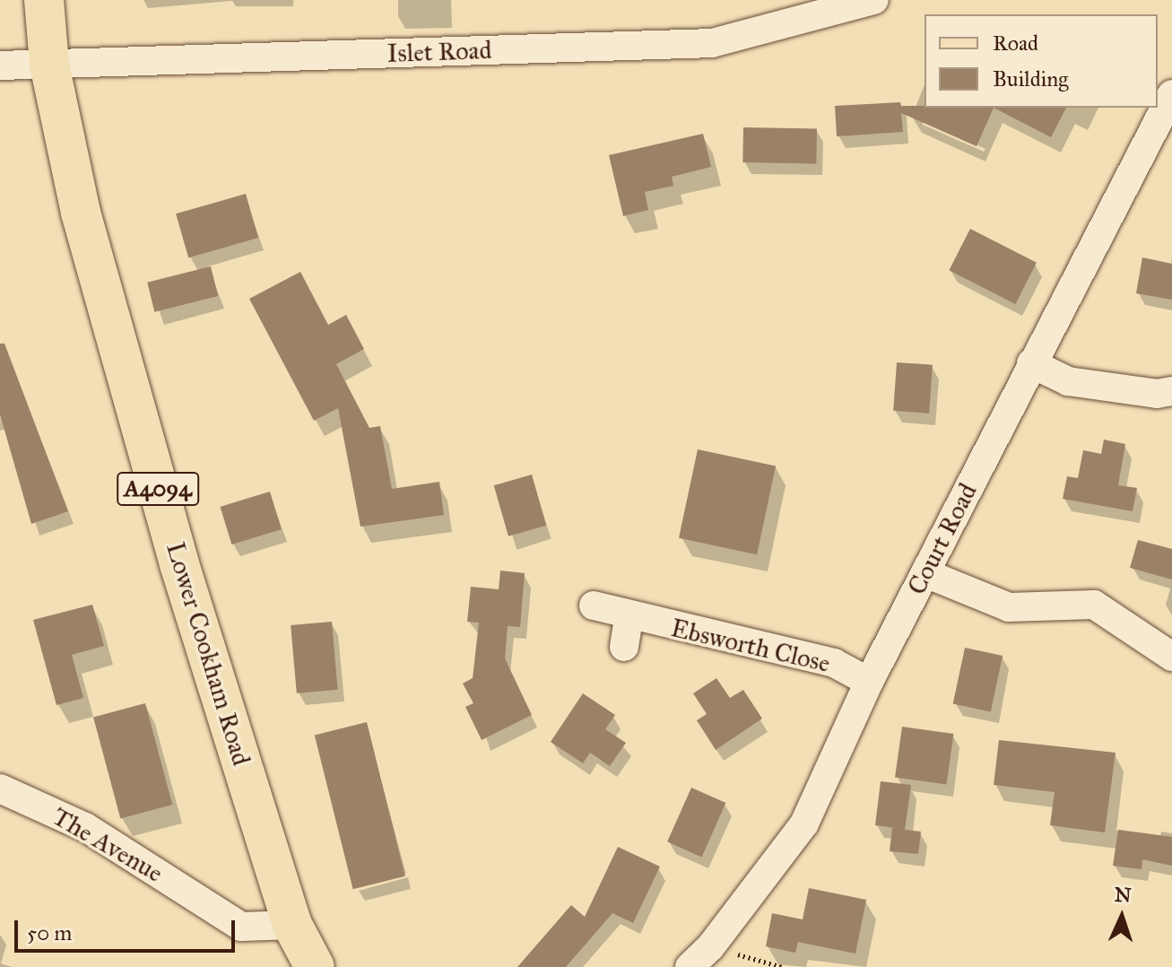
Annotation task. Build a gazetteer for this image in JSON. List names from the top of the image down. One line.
{"streets":{"main road":["A4094","Lower Cookham Road"],"street":["Islet Road","Court Road","Ebsworth Close","The Avenue"]},"crossings":[["Islet Road","Lower Cookham Road"],["Court Road","Ebsworth Close"],["Lower Cookham Road","The Avenue"]],"legend":["Road","Building"],"scale_bar":"50 m","north":"top"}
